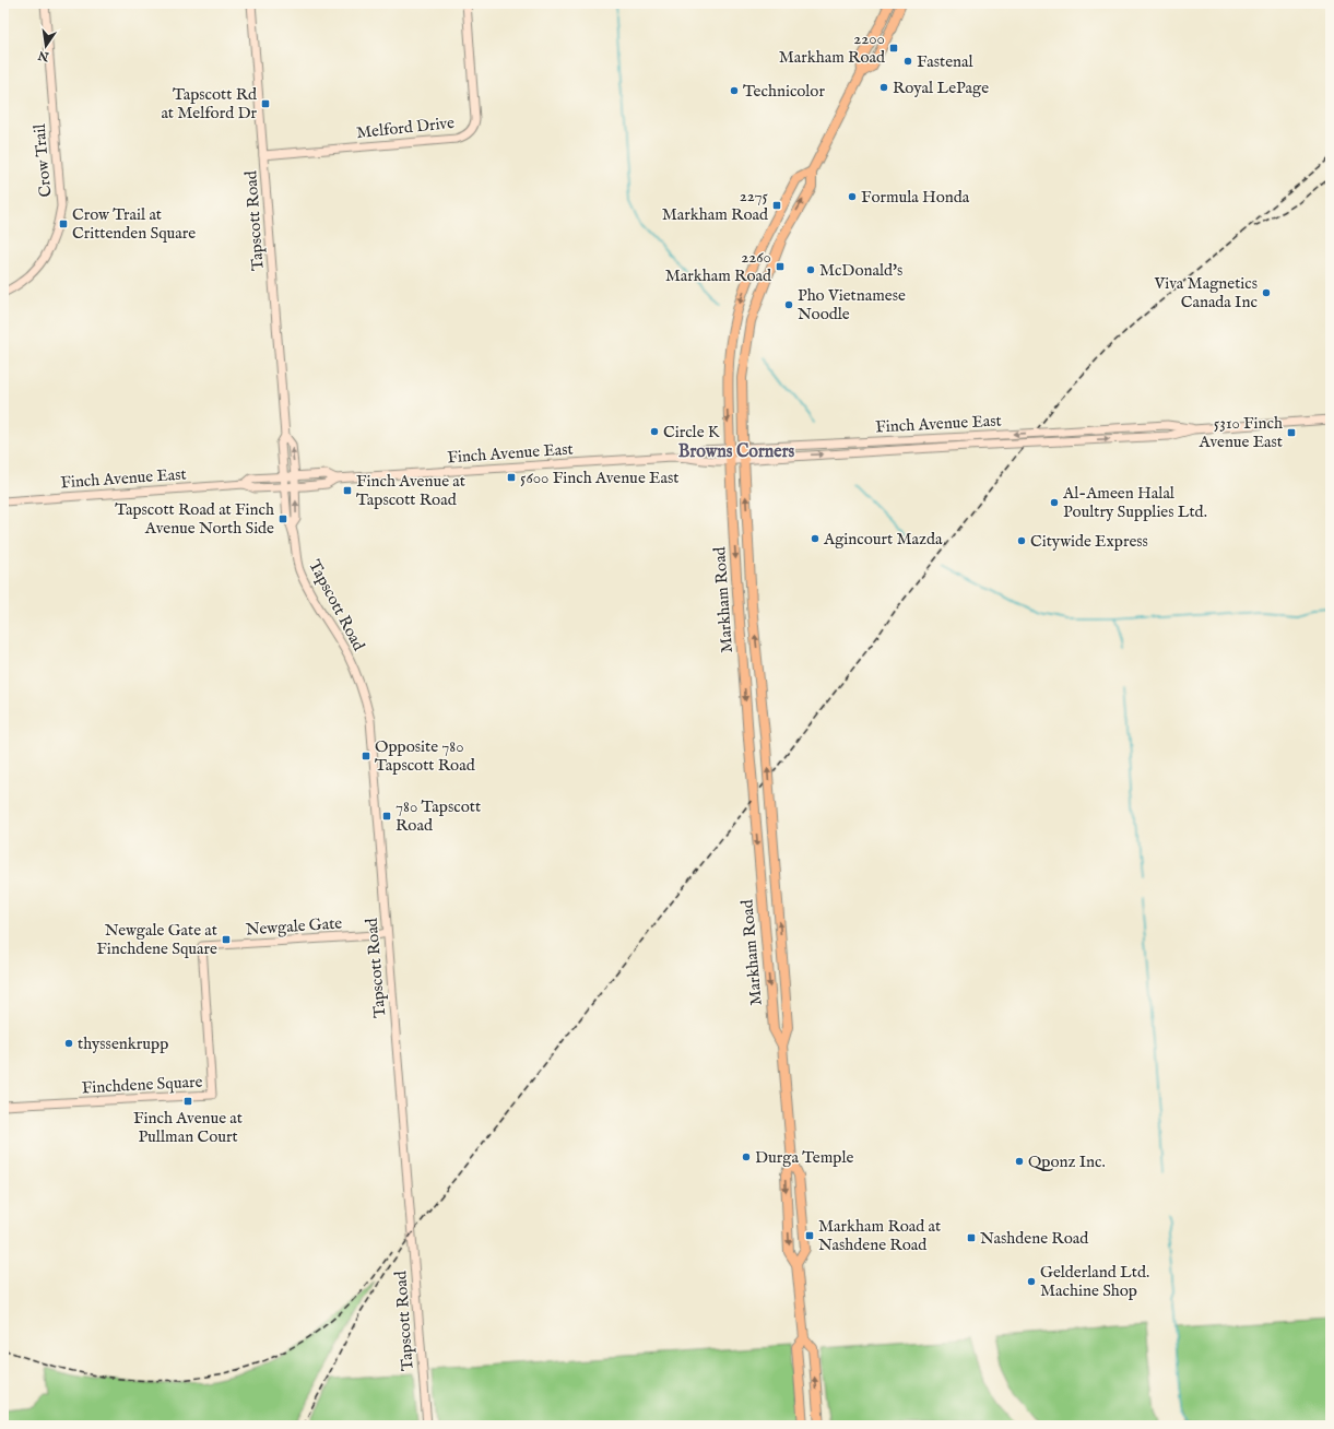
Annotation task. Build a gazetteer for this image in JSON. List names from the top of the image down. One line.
{"streets":{"main road":["Markham Road"],"street":["Melford Drive","Crow Trail","Tapscott Road","Finch Avenue East","Newgale Gate","Finchdene Square"]},"crossings":[["Melford Drive","Tapscott Road"],["Tapscott Road","Finch Avenue East"],["Tapscott Road","Newgale Gate"],["Finch Avenue East","Markham Road"],["Newgale Gate","Finchdene Square"]],"districts":["Browns Corners"],"places":{"transit":["2200 Markham Road","Tapscott Rd at Melford Dr","2275 Markham Road","Crow Trail at Crittenden Square","2260 Markham Road","5310 Finch Avenue East","5600 Finch Avenue East","Finch Avenue at Tapscott Road","Tapscott Road at Finch Avenue North Side","Opposite 780 Tapscott Road","780 Tapscott Road","Newgale Gate at Finchdene Square","Finch Avenue at Pullman Court","Markham Road at Nashdene Road","Nashdene Road"],"other":["Fastenal","Royal LePage","Technicolor","Formula Honda","McDonald's","Viva Magnetics Canada Inc","Pho Vietnamese Noodle","Circle K","Al-Ameen Halal Poultry Supplies Ltd.","Agincourt Mazda","Citywide Express","thyssenkrupp","Durga Temple","Qponz Inc.","Gelderland Ltd. Machine Shop"]},"north":"bottom"}
